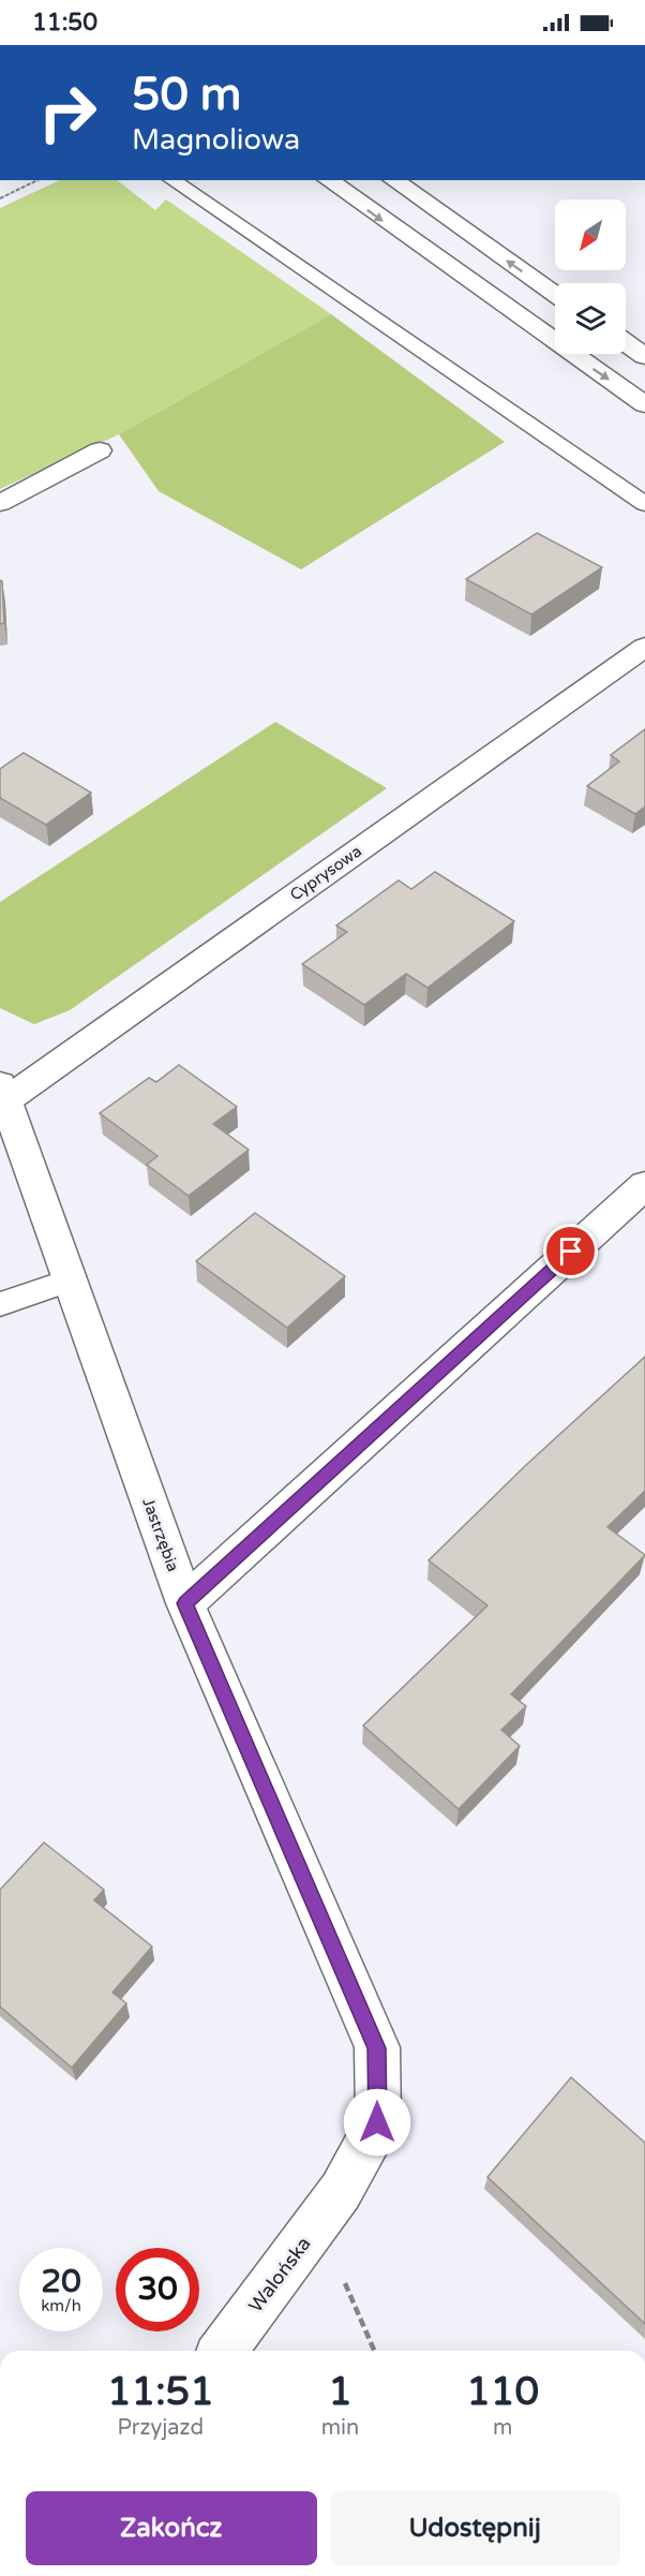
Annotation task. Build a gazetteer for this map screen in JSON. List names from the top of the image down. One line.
{"streets":{"street":["Cyprysowa","Jastrzębia","Walońska"]},"crossings":[["Cyprysowa","Jastrzębia"],["Jastrzębia","Walońska"]],"north":"bottom left","page":{"status":"11:50","turn":["50 m","Magnoliowa"],"speed":"20 km/h","limit":"30","eta":["11:51","Przyjazd","1","min","110","m"],"buttons":["Zakończ","Udostępnij"]}}
